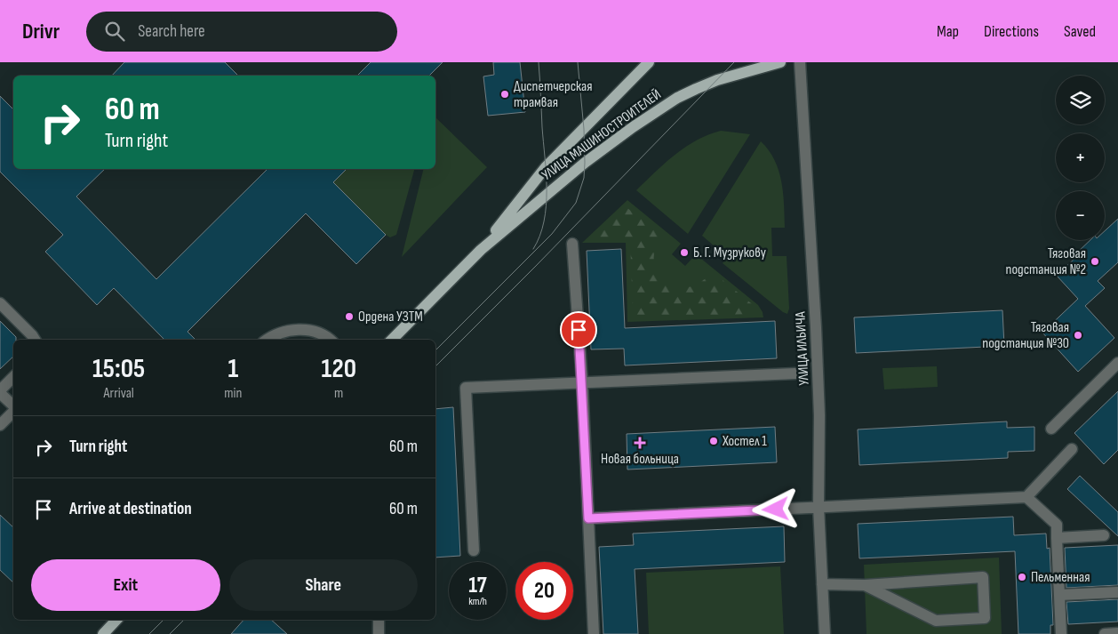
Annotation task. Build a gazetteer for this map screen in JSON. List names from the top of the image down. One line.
{"streets":{"main road":["УЛИЦА МАШИНОСТРОИТЕЛЕЙ"],"street":["УЛИЦА ИЛЬИЧА"]},"places":{"other":["Диспетчерская трамвая","Б. Г. Музрукову","Тяговая подстанция №2","Ордена УЗТМ","Тяговая подстанция №30","Хостел 1","Пельменная"],"health":["Новая больница"]},"page":{"header":"Drivr","search":"Search here","nav":["Map","Directions","Saved"],"map_buttons":["+","−"],"turn":["60 m","Turn right"],"eta":["15:05","Arrival","1","min","120","m"],"list":[{"name":"Turn right","value":"60 m"},{"name":"Arrive at destination","value":"60 m"}],"buttons":["Exit","Share"],"speed":"17 km/h","limit":"20"}}
